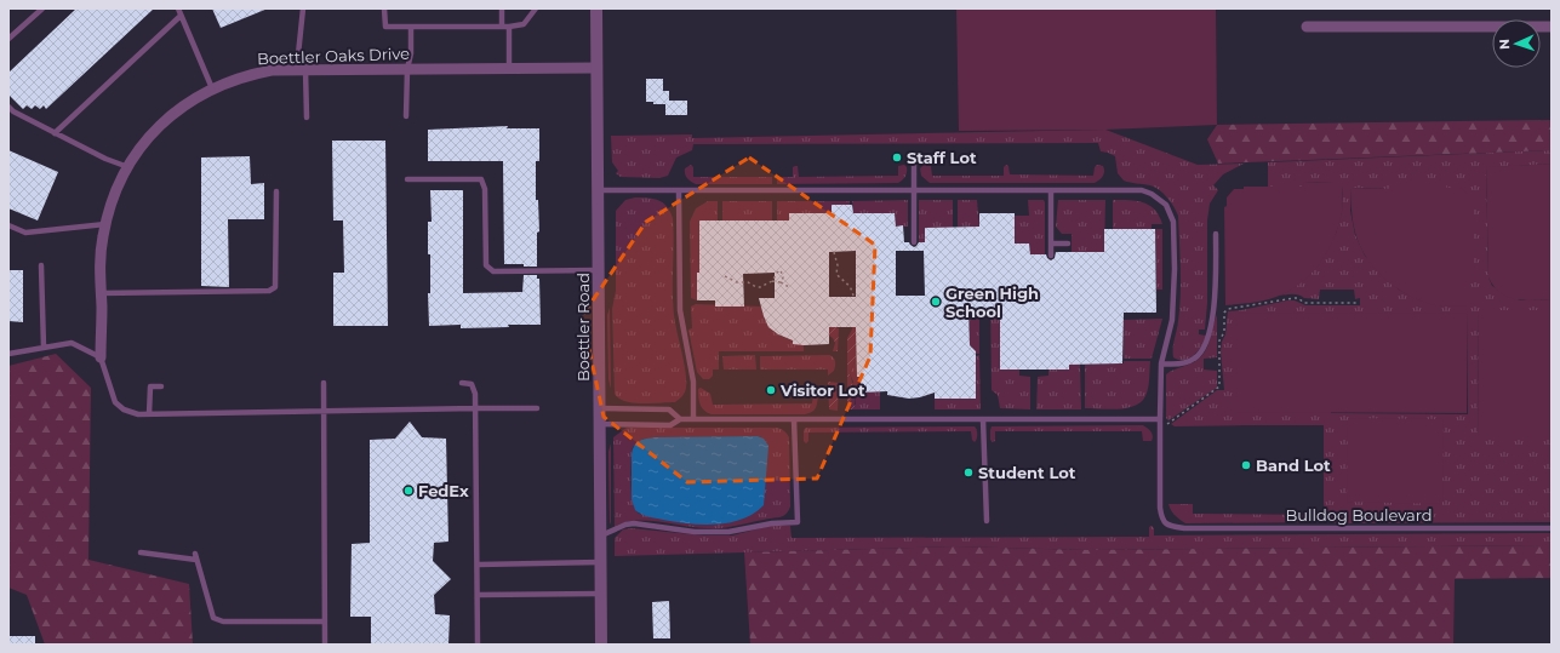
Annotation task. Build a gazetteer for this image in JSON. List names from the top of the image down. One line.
{"streets":{"street":["Boettler Oaks Drive","Boettler Road"],"lane":["Bulldog Boulevard"]},"crossings":[["Boettler Oaks Drive","Boettler Road"]],"places":["Staff Lot","Green High School","Visitor Lot","Band Lot","Student Lot","FedEx"],"north":"left"}
